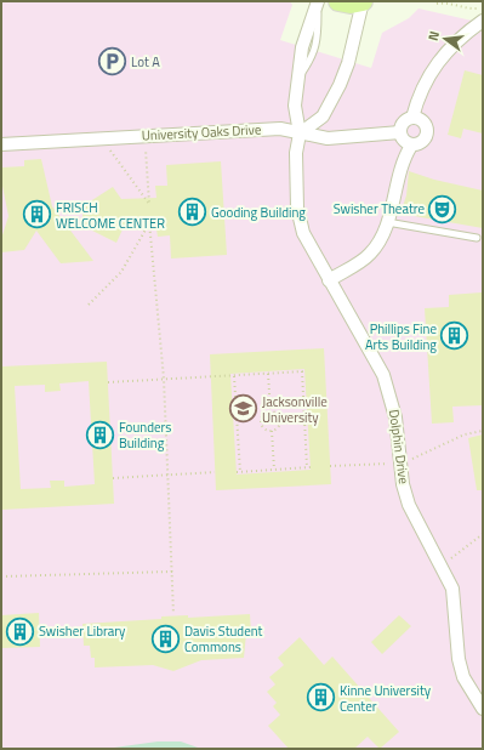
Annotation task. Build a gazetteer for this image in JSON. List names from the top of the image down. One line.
{"streets":{"street":["University Oaks Drive","Dolphin Drive"]},"crossings":[["University Oaks Drive","Dolphin Drive"]],"places":{"parking":["Lot A"],"theatre":["Swisher Theatre"],"building":["Gooding Building","FRISCH WELCOME CENTER","Phillips Fine Arts Building","Founders Building","Swisher Library","Davis Student Commons","Kinne University Center"],"school or university":["Jacksonville University"]},"north":"left"}
